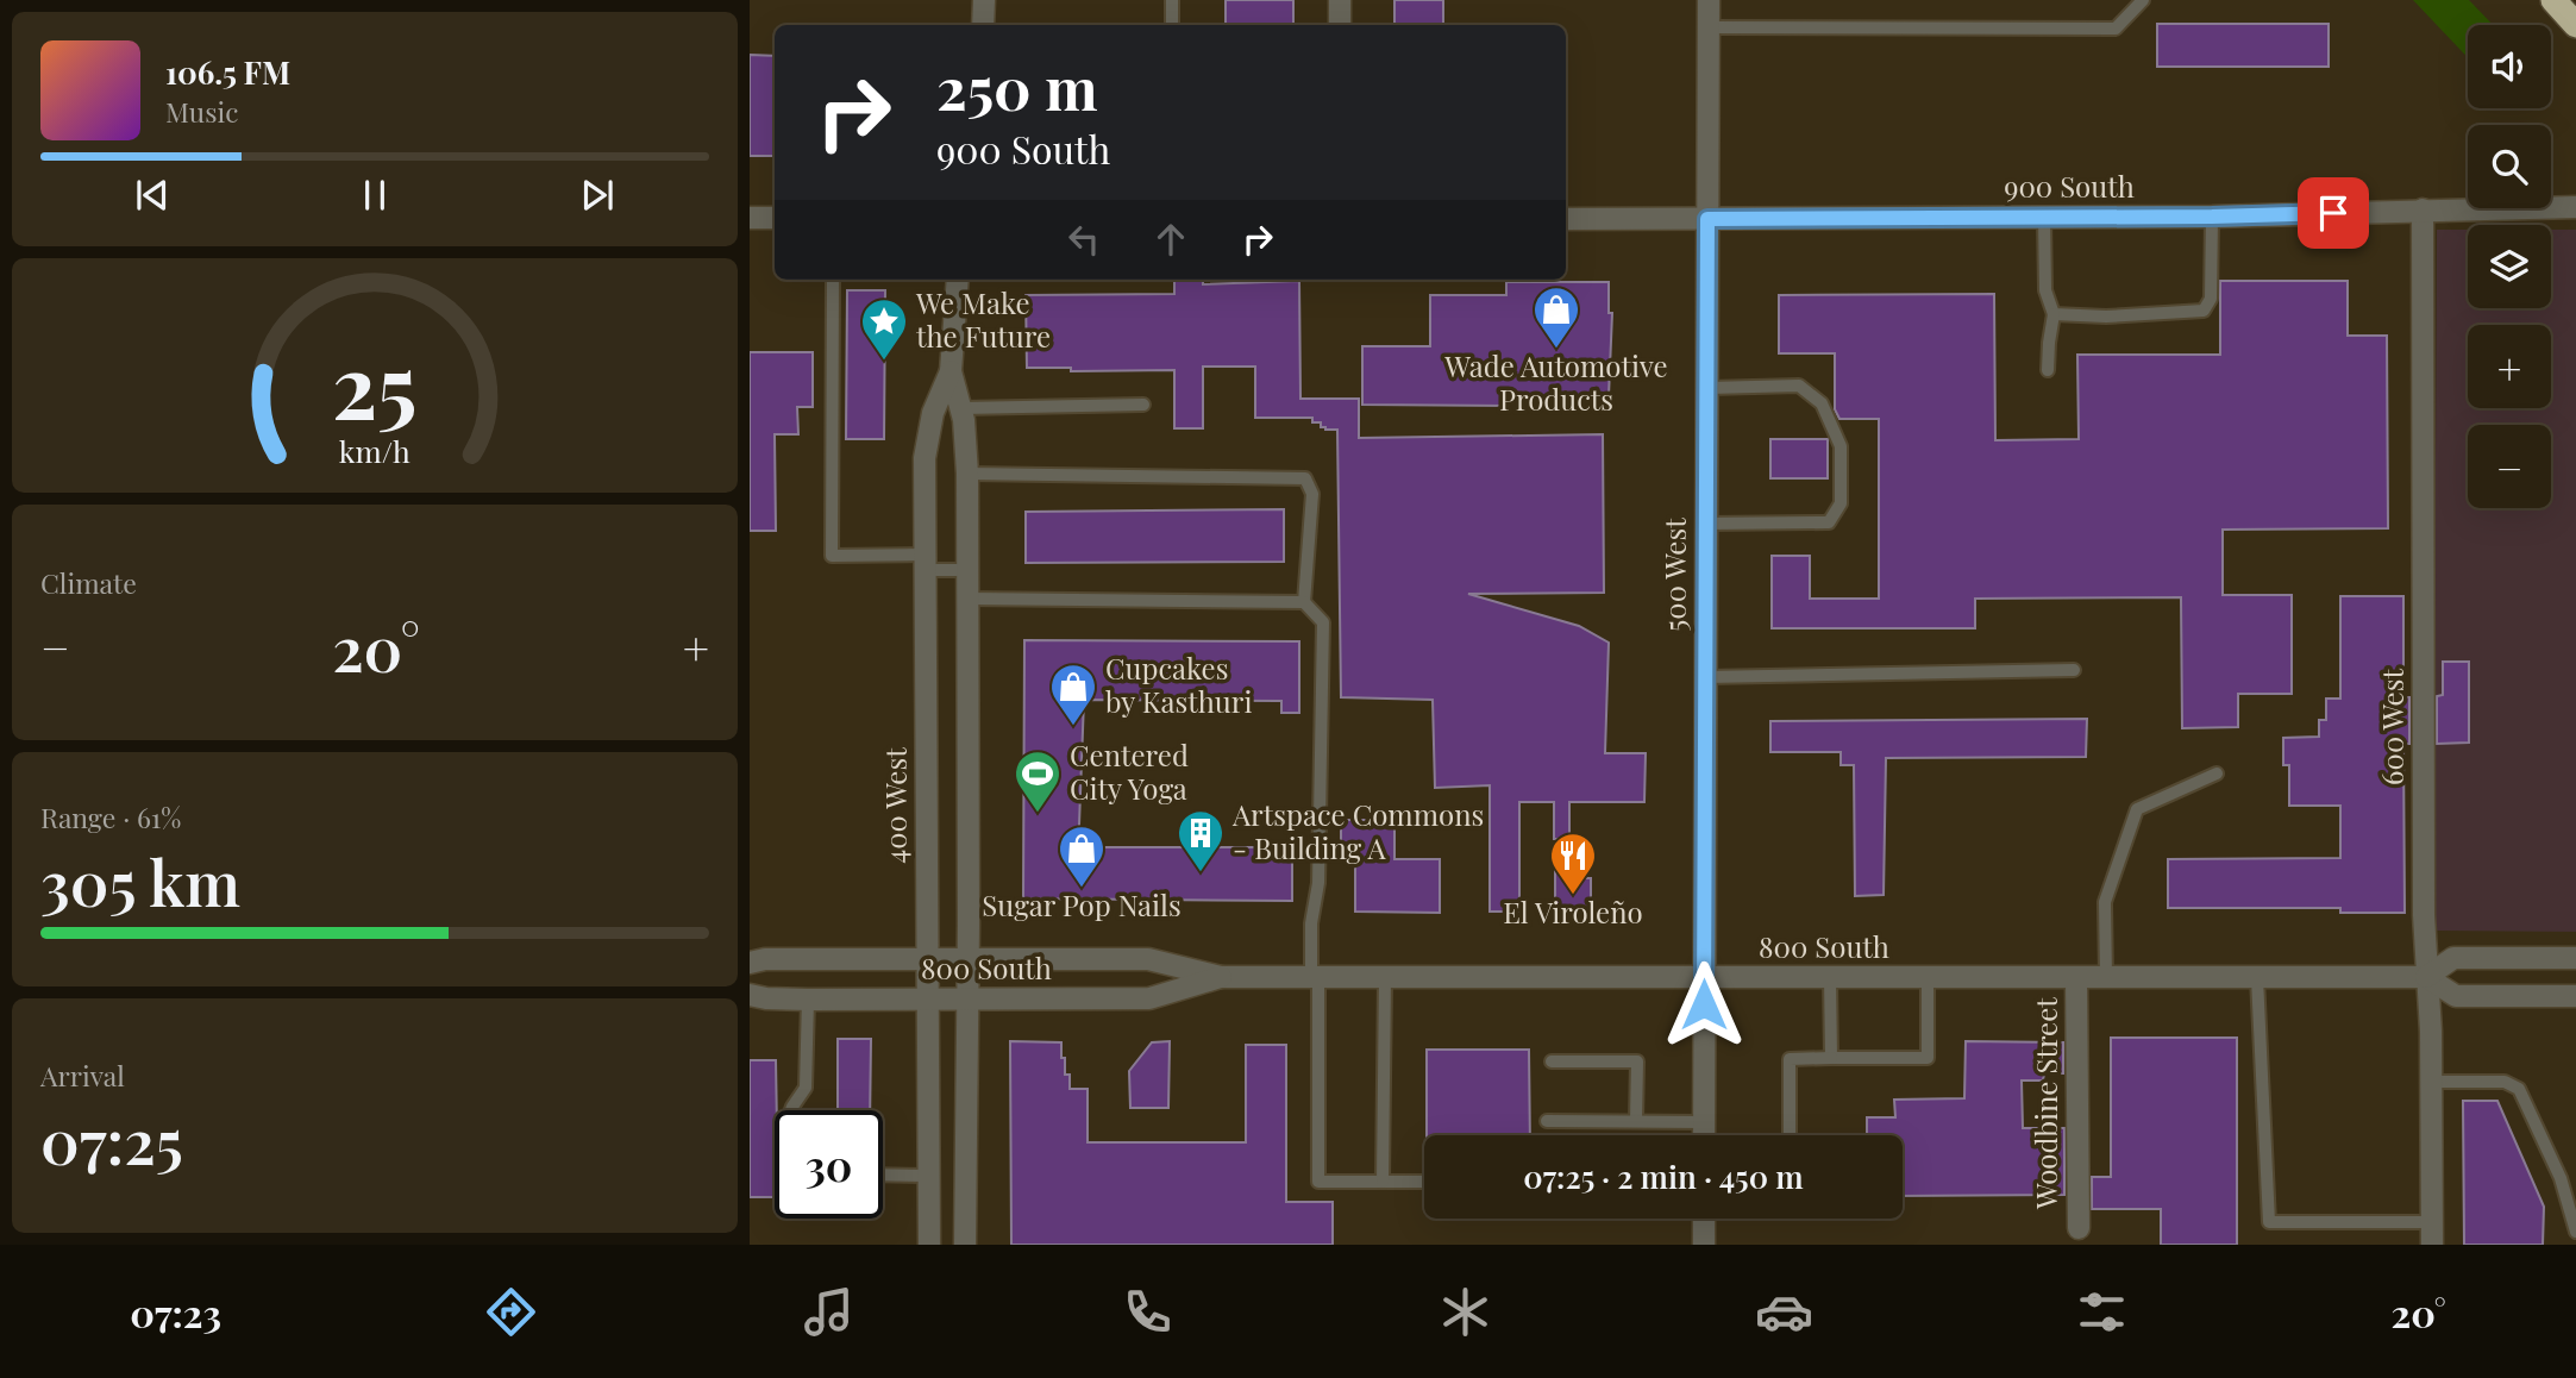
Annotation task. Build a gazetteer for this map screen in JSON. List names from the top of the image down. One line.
{"streets":{"street":["900 South","500 West","600 West","400 West","800 South","Woodbine Street"]},"crossings":[["900 South","500 West"],["900 South","600 West"],["500 West","800 South"],["600 West","800 South"],["400 West","800 South"],["800 South","Woodbine Street"]],"places":{"shop":["Wade Automotive Products","Cupcakes by Kasthuri","Sugar Pop Nails"],"place":["We Make the Future"],"sports":["Centered City Yoga"],"building":["Artspace Commons - Building A"],"restaurant":["El Viroleño"]},"page":{"map_buttons":["+","−"],"turn":["250 m","900 South"],"song":["106.5 FM","Music"],"tile":["Climate",["Range · 61%","305 km"],["Arrival","07:25"]],"heat":["−","20°","+"],"limit":"30","trip":"07:25 · 2 min · 450 m","tabs":["07:23","20°"],"gauge":["25","km/h"]}}
